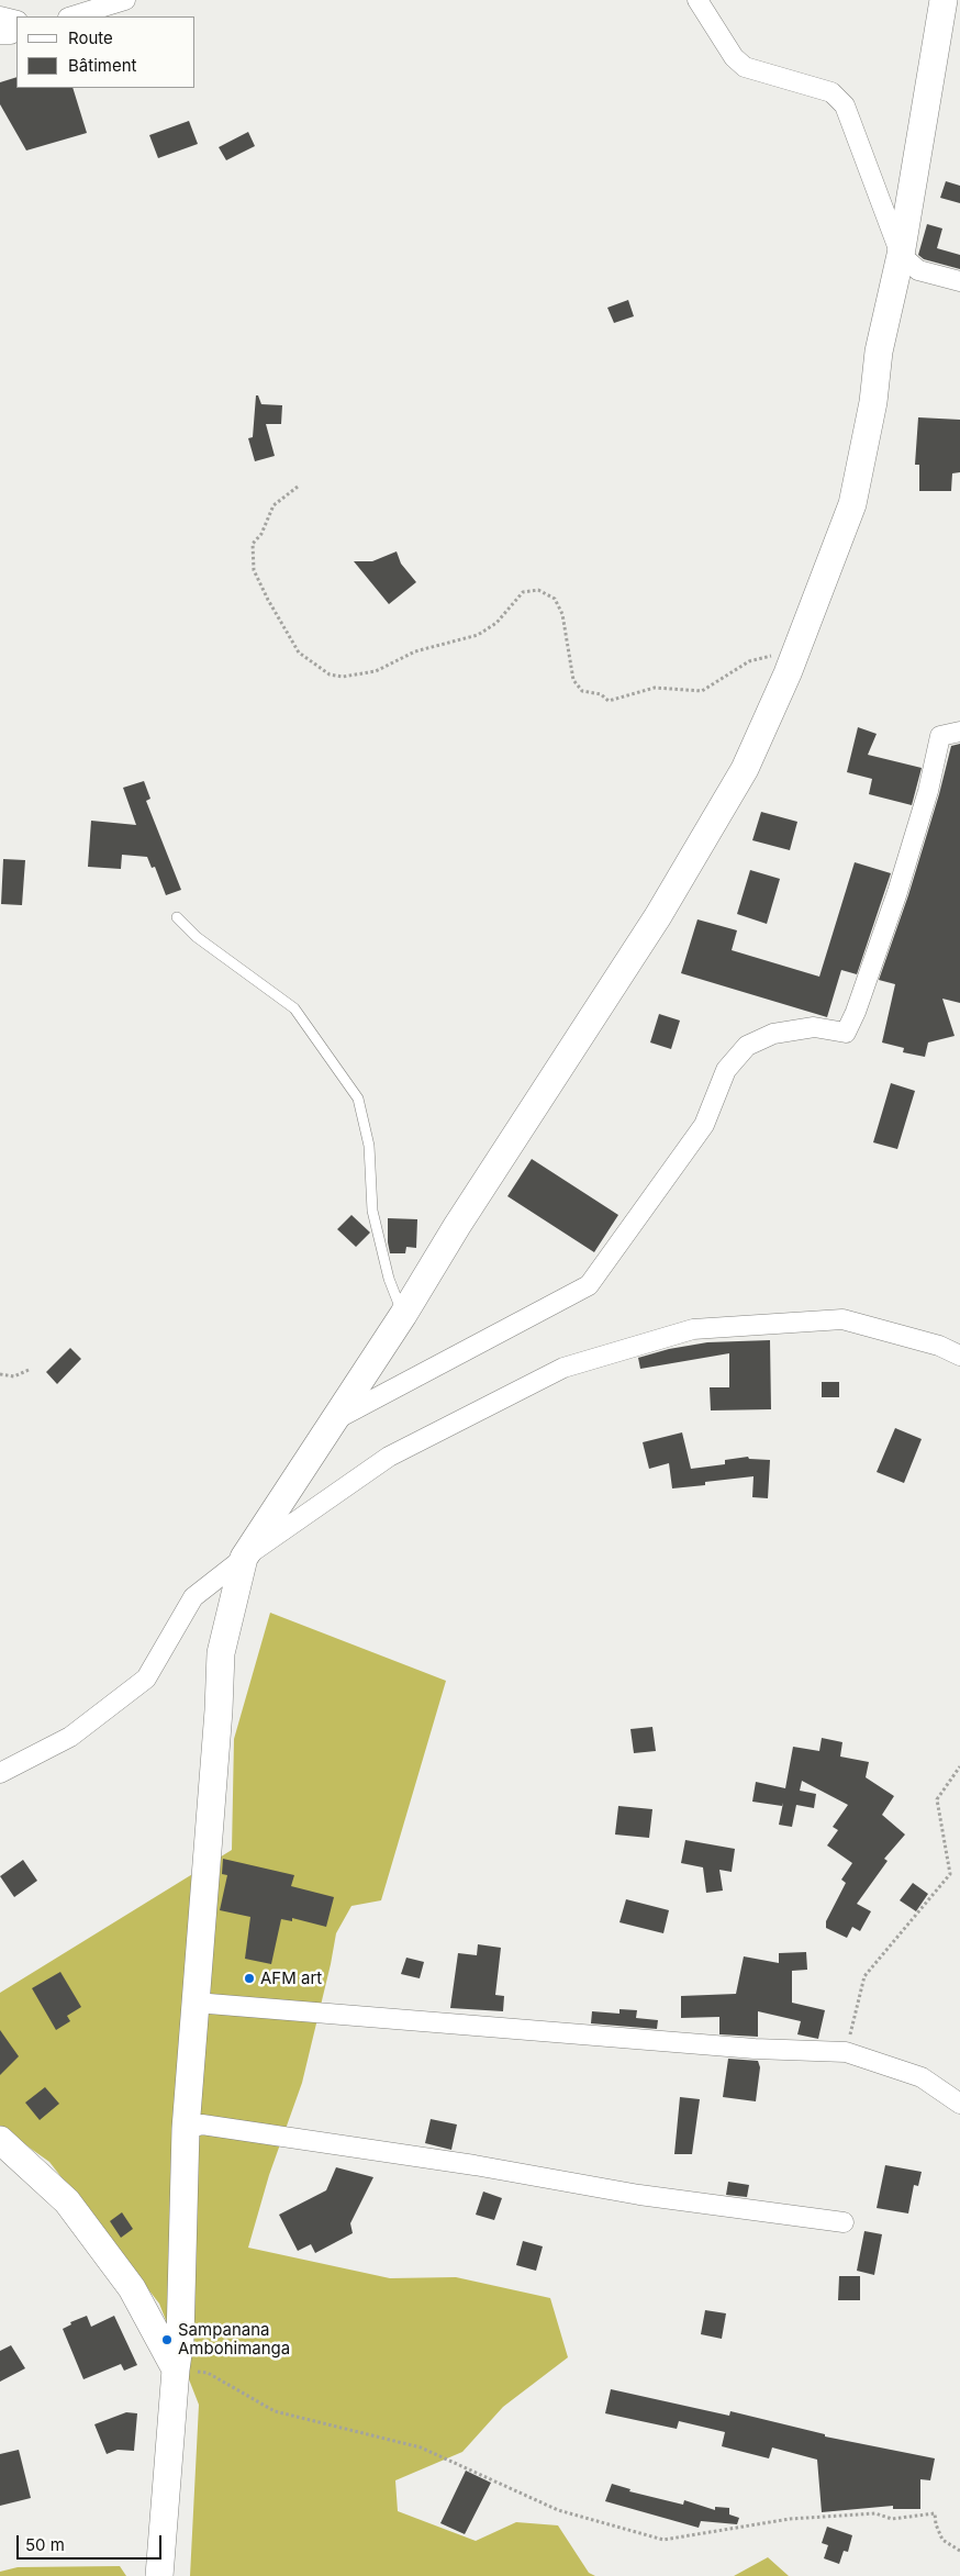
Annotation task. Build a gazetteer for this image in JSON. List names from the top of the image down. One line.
{"places":["AFM art","Sampanana Ambohimanga"],"legend":["Route","Bâtiment"],"scale_bar":"50 m"}
